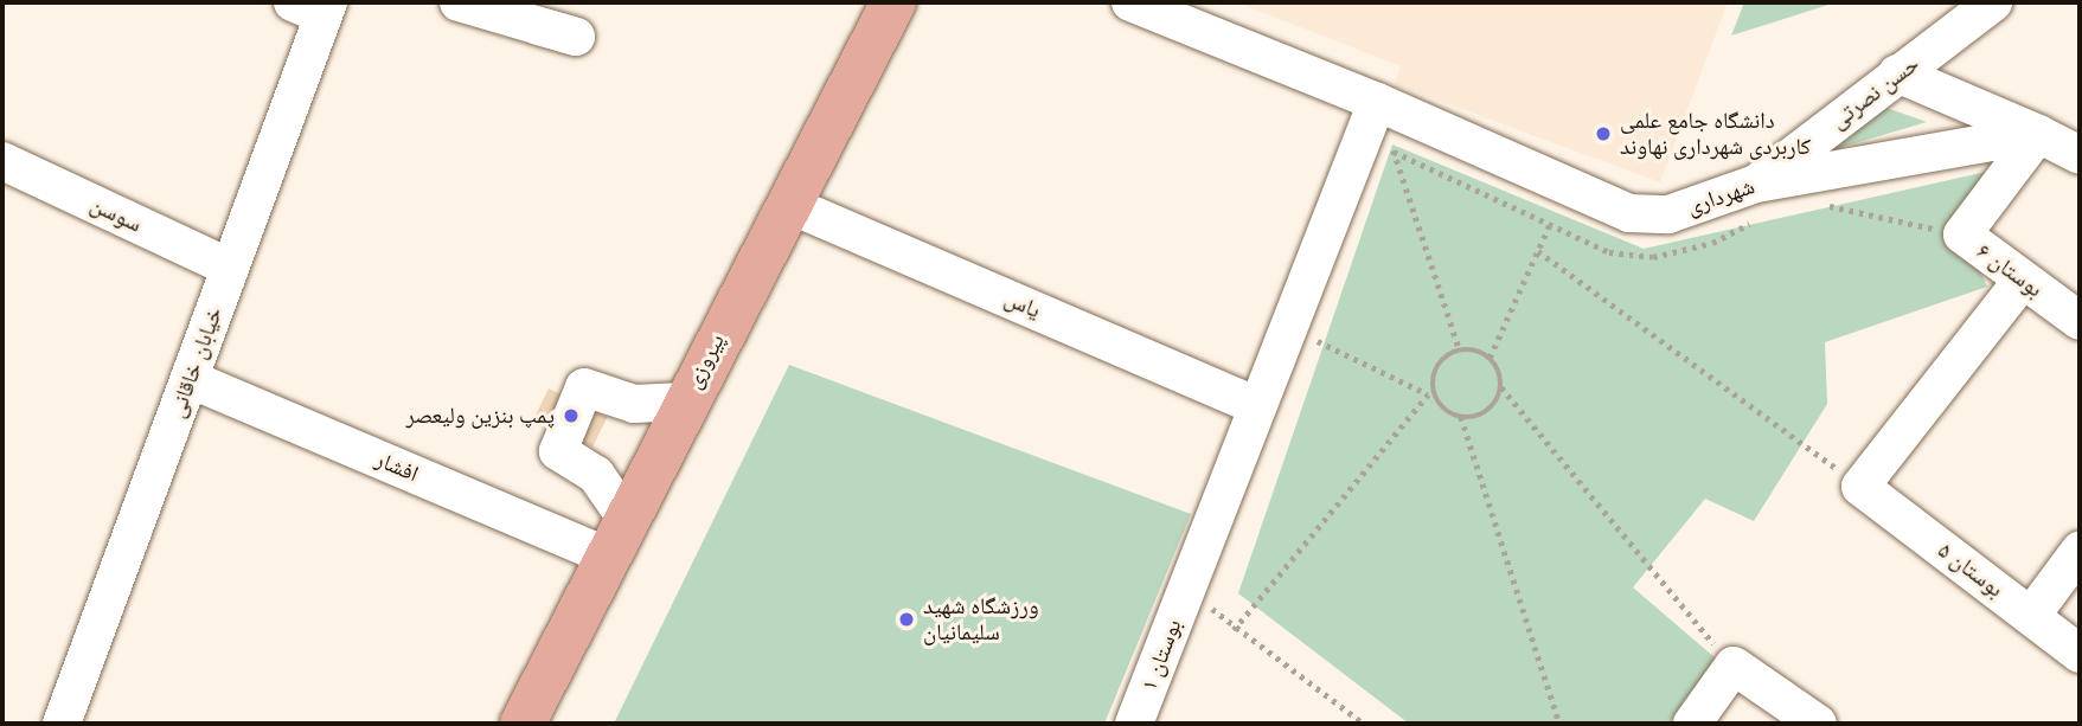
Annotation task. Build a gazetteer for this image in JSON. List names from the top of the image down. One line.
{"streets":{"main road":["پیروزی"],"street":["حسن نصرتی","شهرداری","سوسن","بوستان ۶","یاس","خیابان خاقانی","افشار","بوستان ۵","بوستان ۱"]},"crossings":[["حسن نصرتی","شهرداری"],["شهرداری","بوستان ۶"],["سوسن","خیابان خاقانی"],["یاس","پیروزی"],["پیروزی","افشار"],["خیابان خاقانی","افشار"]],"places":["دانشگاه جامع علمی کاربردی شهرداری نهاوند","پمپ بنزین ولیعصر","ورزشگاه شهید سلیمانیان"]}
